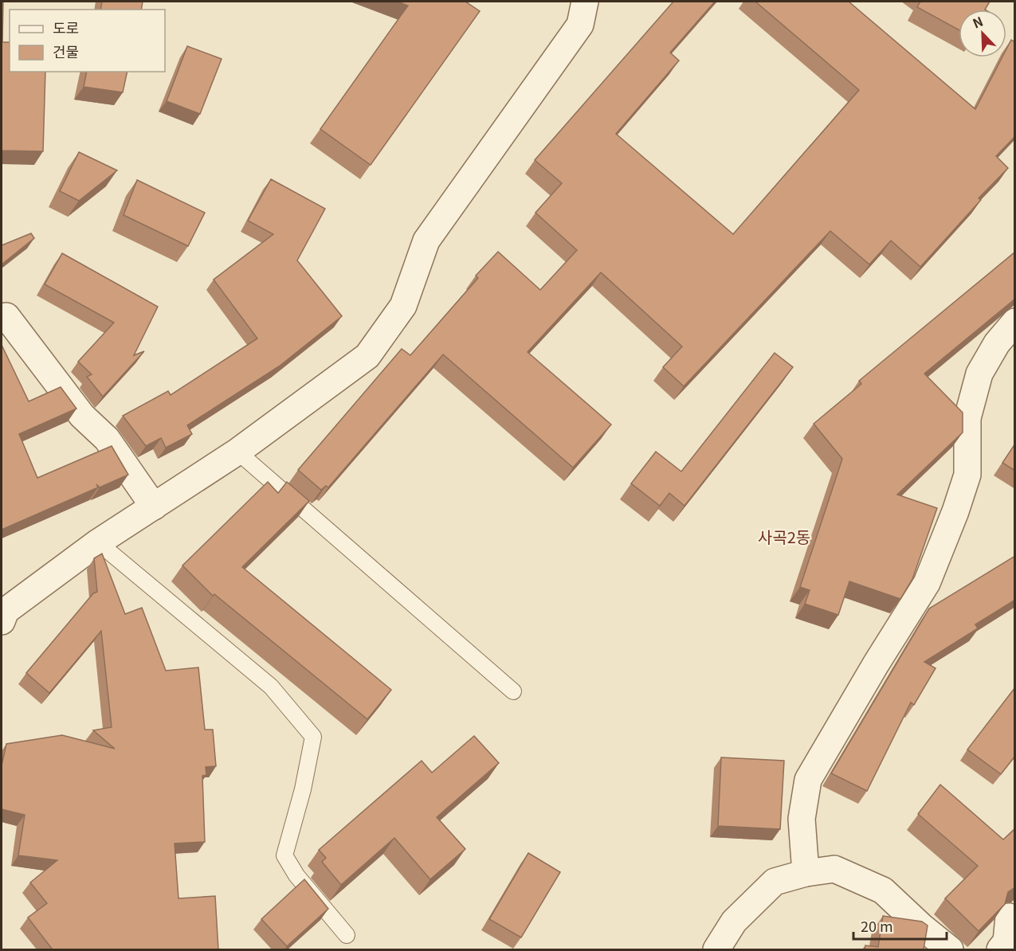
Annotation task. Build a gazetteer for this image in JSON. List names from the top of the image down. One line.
{"districts":["사곡2동"],"legend":["도로","건물"],"scale_bar":"20 m","north":"top left"}
